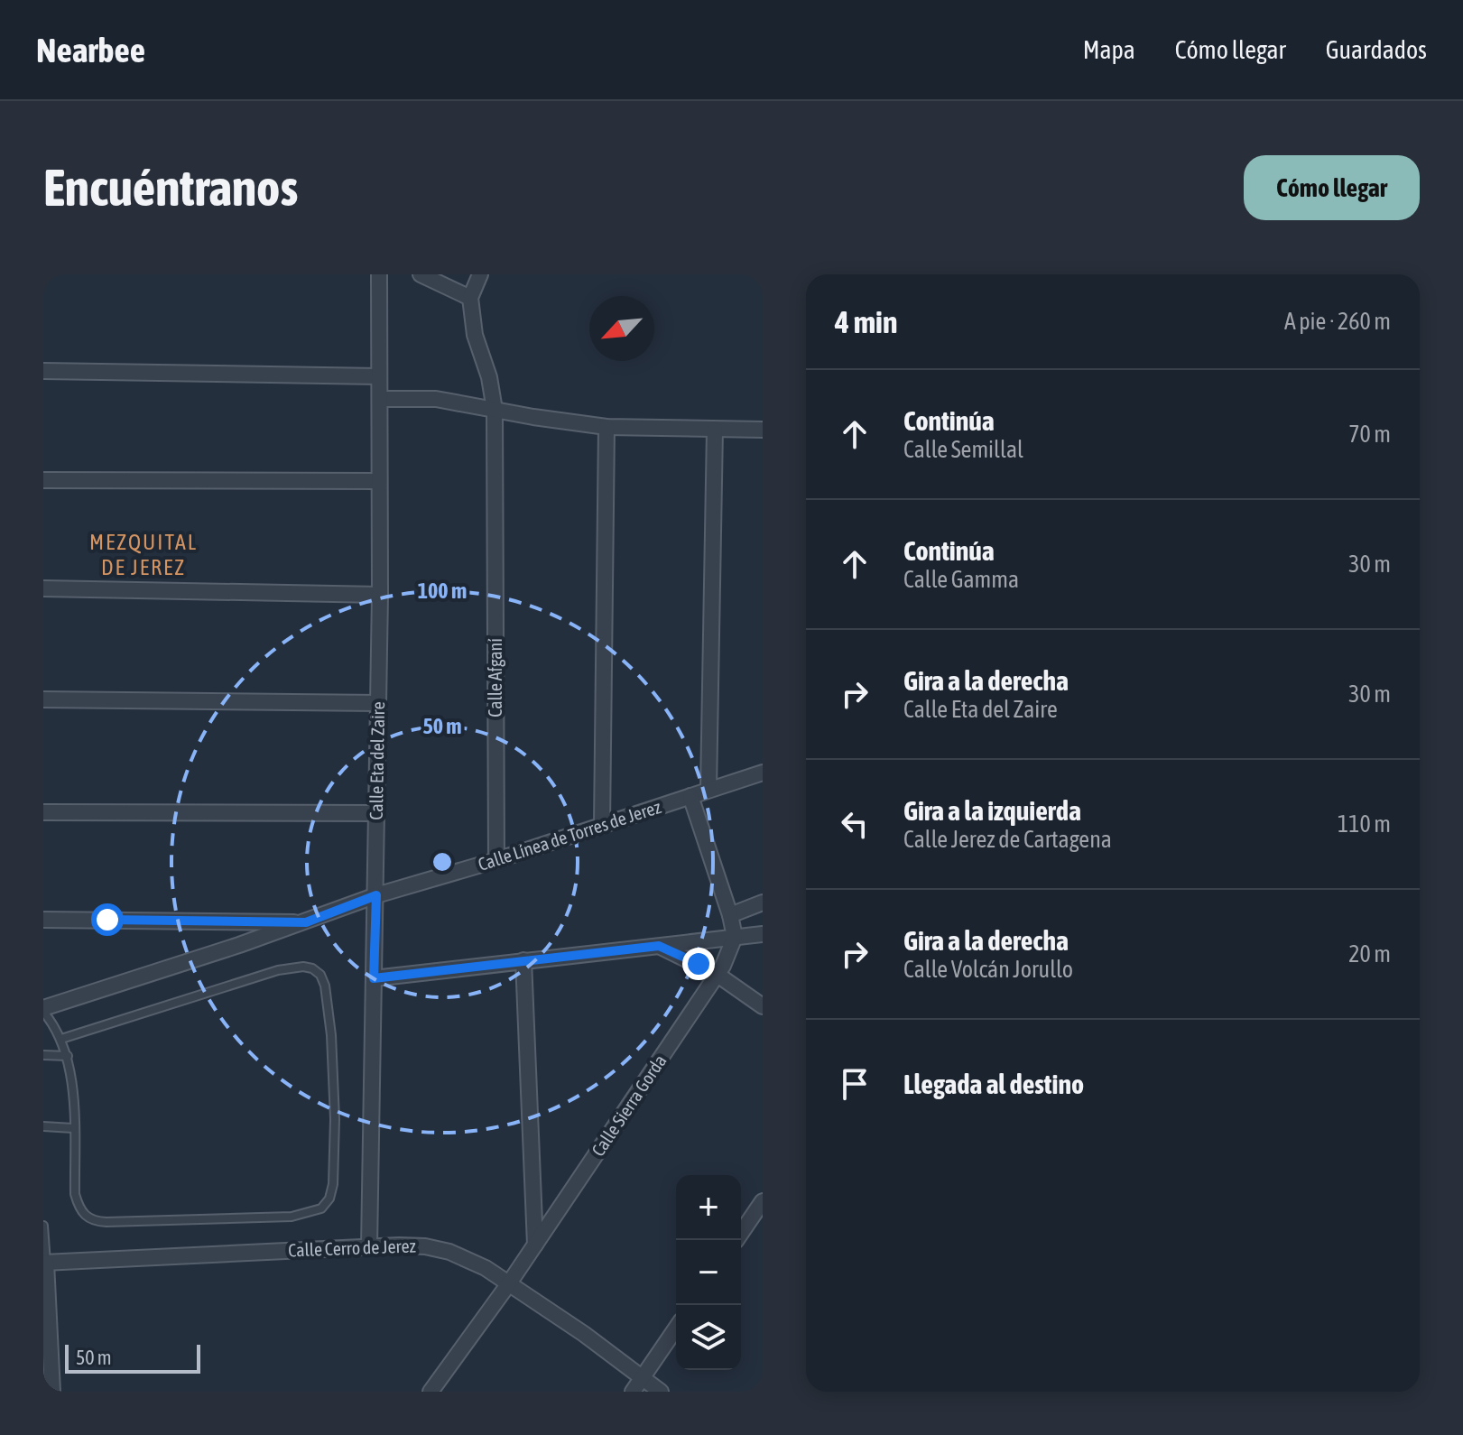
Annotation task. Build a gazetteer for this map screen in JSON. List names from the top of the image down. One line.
{"streets":{"street":["Calle Afganí","Calle Eta del Zaire","Calle Línea de Torres de Jerez","Calle Sierra Gorda","Calle Cerro de Jerez"]},"crossings":[["Calle Afganí","Calle Línea de Torres de Jerez"],["Calle Eta del Zaire","Calle Línea de Torres de Jerez"],["Calle Eta del Zaire","Calle Cerro de Jerez"],["Calle Sierra Gorda","Calle Cerro de Jerez"]],"districts":["MEZQUITAL DE JEREZ"],"scale_bar":"50 m","north":"bottom left","page":{"header":"Nearbee","nav":["Mapa","Cómo llegar","Guardados"],"buttons":"Cómo llegar","title":"Encuéntranos","heading":["4 min","A pie · 260 m"],"list":[["Continúa","Calle Semillal","70 m"],["Continúa","Calle Gamma","30 m"],["Gira a la derecha","Calle Eta del Zaire","30 m"],["Gira a la izquierda","Calle Jerez de Cartagena","110 m"],["Gira a la derecha","Calle Volcán Jorullo","20 m"],"Llegada al destino"],"map_buttons":["+","−"],"scale":"50 m"},"rings":["100 m","50 m"]}
